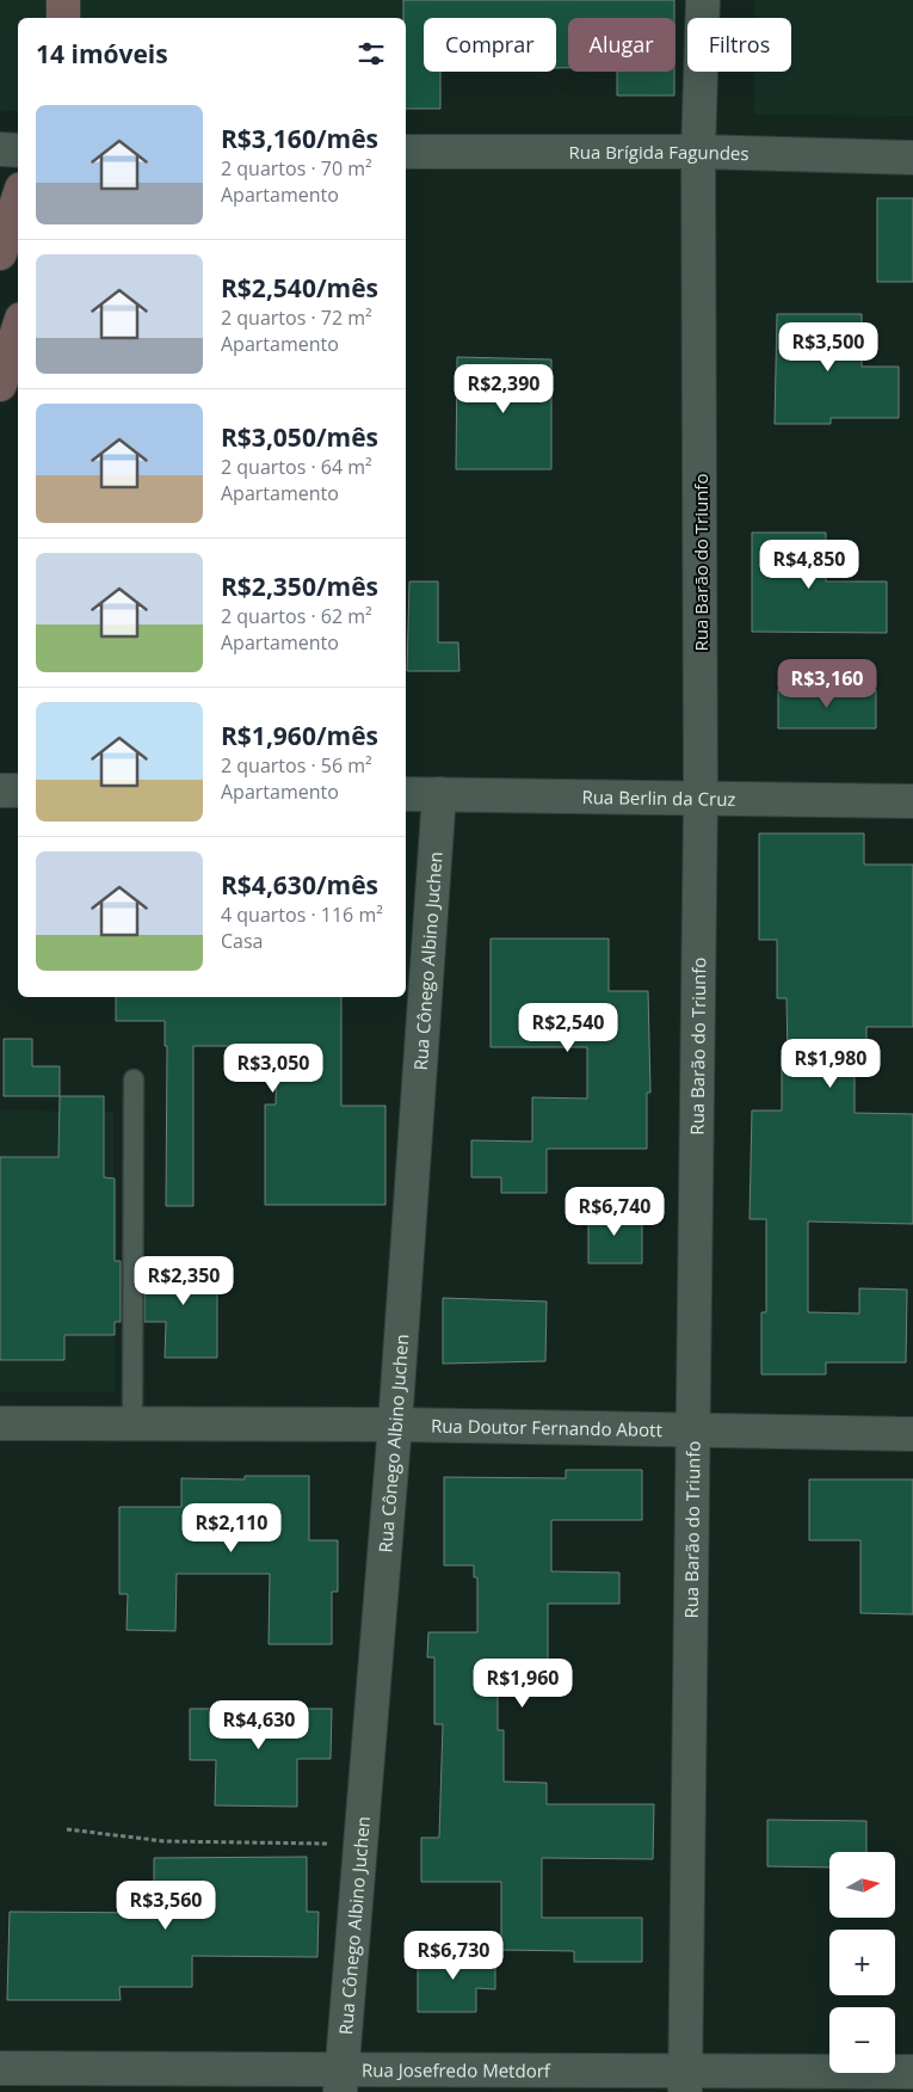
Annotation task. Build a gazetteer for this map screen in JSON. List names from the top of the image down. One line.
{"streets":{"street":["Rua Brígida Fagundes","Rua Barão do Triunfo","Rua Berlin da Cruz","Rua Cônego Albino Juchen","Rua Doutor Fernando Abott","Rua Josefredo Metdorf"]},"crossings":[["Rua Brígida Fagundes","Rua Barão do Triunfo"],["Rua Barão do Triunfo","Rua Berlin da Cruz"],["Rua Barão do Triunfo","Rua Doutor Fernando Abott"],["Rua Barão do Triunfo","Rua Josefredo Metdorf"],["Rua Berlin da Cruz","Rua Cônego Albino Juchen"],["Rua Cônego Albino Juchen","Rua Doutor Fernando Abott"],["Rua Cônego Albino Juchen","Rua Josefredo Metdorf"]],"north":"right","page":{"chip":["Comprar","Alugar","Filtros"],"heading":"14 imóveis","list":[{"name":"R$3,160/mês","note":"2 quartos · 70 m² · Apartamento"},{"name":"R$2,540/mês","note":"2 quartos · 72 m² · Apartamento"},{"name":"R$3,050/mês","note":"2 quartos · 64 m² · Apartamento"},{"name":"R$2,350/mês","note":"2 quartos · 62 m² · Apartamento"},{"name":"R$1,960/mês","note":"2 quartos · 56 m² · Apartamento"},{"name":"R$4,630/mês","note":"4 quartos · 116 m² · Casa"}],"price":["R$3,500","R$2,390","R$4,850","R$3,160","R$2,540","R$1,980","R$3,050","R$6,740","R$2,350","R$2,110","R$1,960","R$4,630","R$3,560","R$6,730"],"map_buttons":["+","−"]}}
